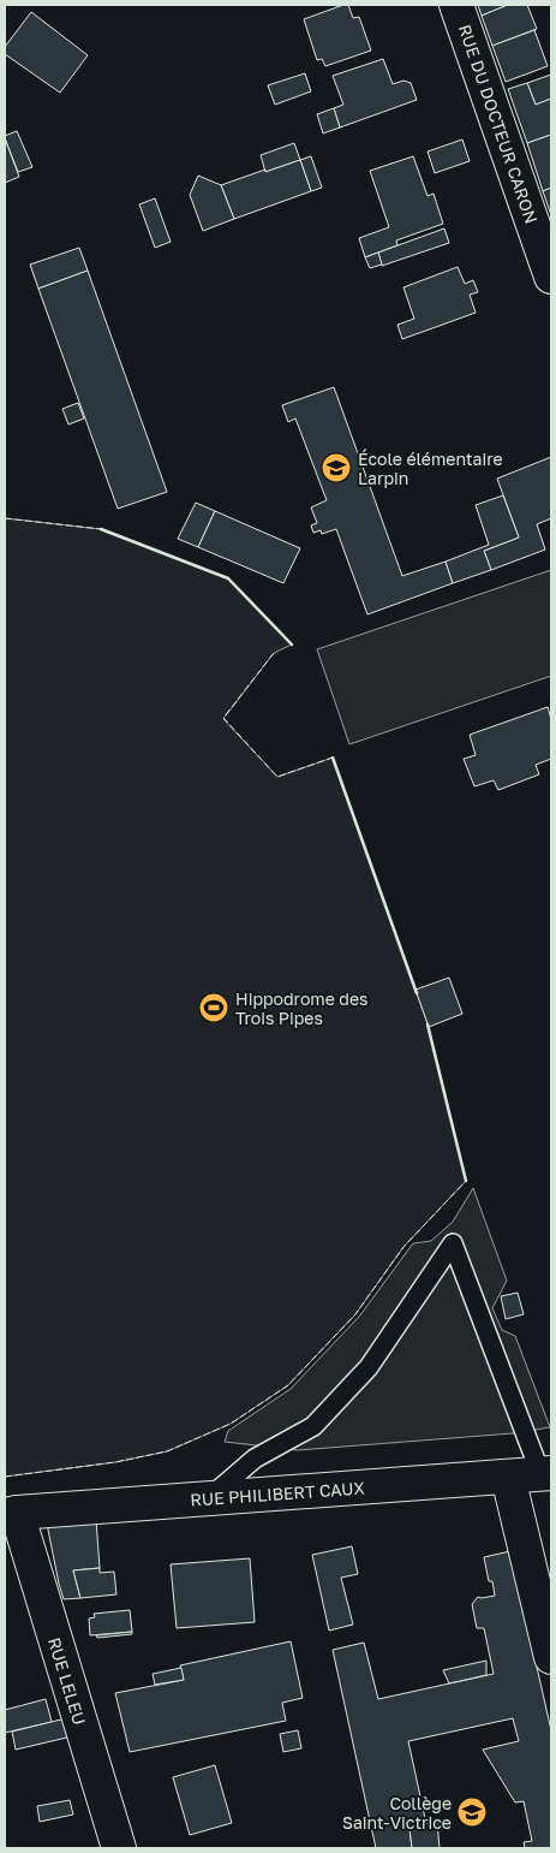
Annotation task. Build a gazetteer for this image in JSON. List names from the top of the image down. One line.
{"streets":{"street":["RUE DU DOCTEUR CARON","RUE PHILIBERT CAUX","RUE LELEU"]},"crossings":[["RUE PHILIBERT CAUX","RUE LELEU"]],"places":{"school or university":["École élémentaire Larpin","Collège Saint-Victrice"],"sports":["Hippodrome des Trois Pipes"]}}
